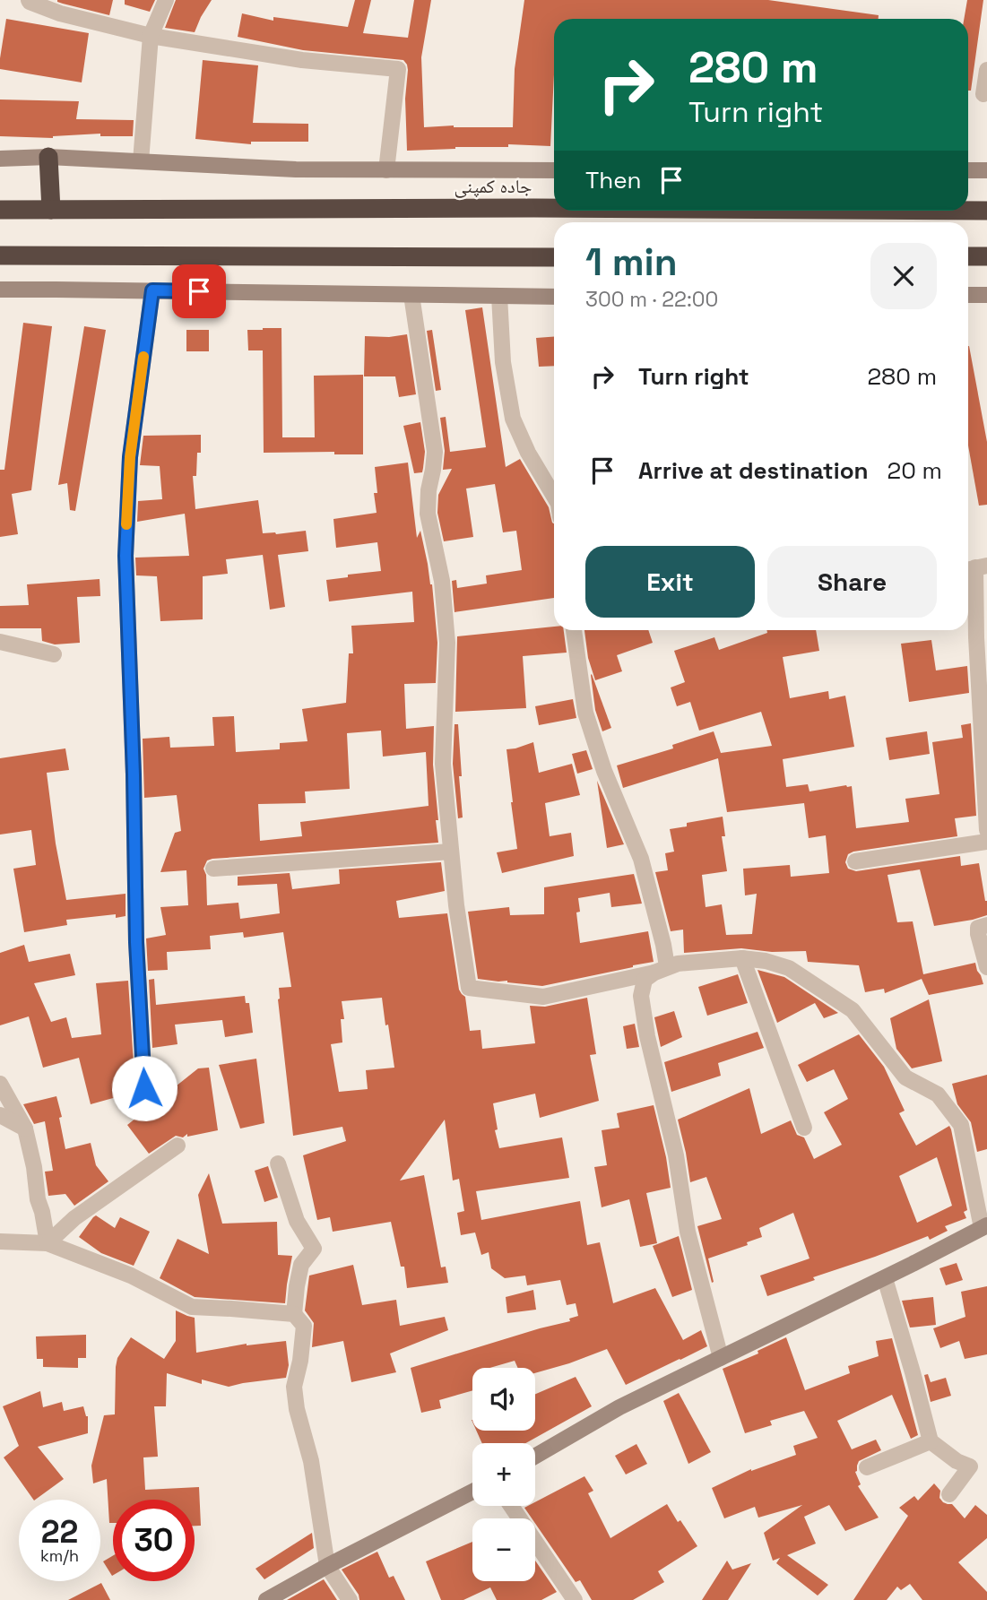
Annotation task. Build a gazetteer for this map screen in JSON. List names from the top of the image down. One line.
{"streets":{"highway":["جاده کمپنی"]},"page":{"turn":["280 m","Turn right"],"then":"Then","heading":["1 min","300 m · 22:00"],"list":[{"name":"Turn right","value":"280 m"},{"name":"Arrive at destination","value":"20 m"}],"buttons":["Exit","Share"],"map_buttons":["+","−"],"speed":"22 km/h","limit":"30"}}
